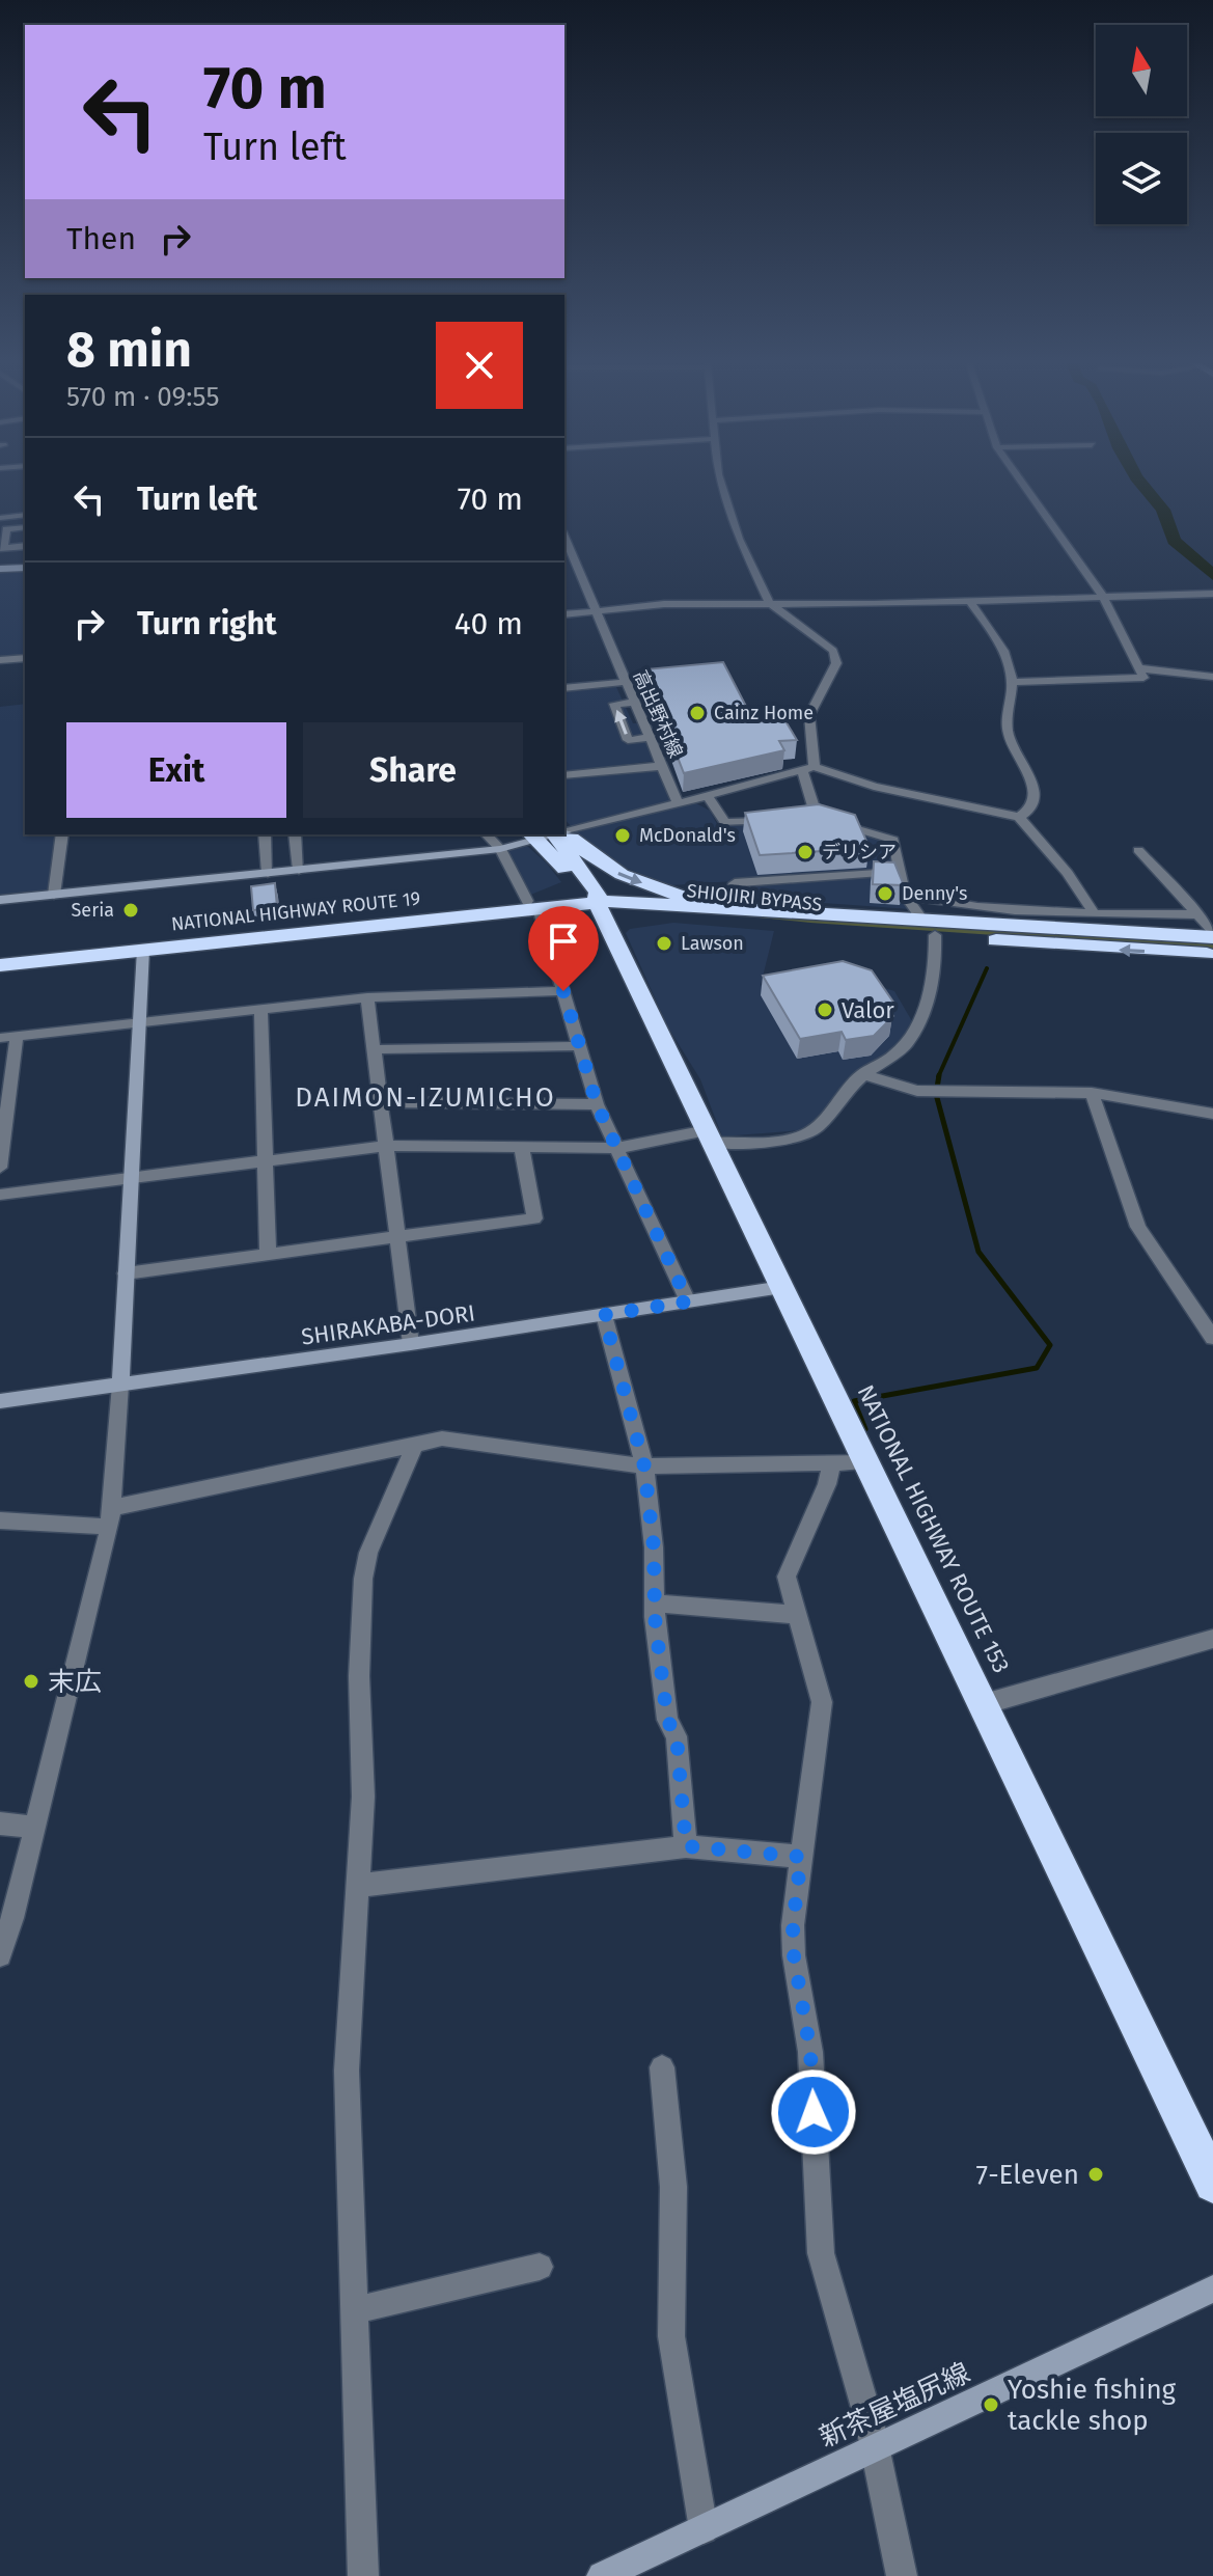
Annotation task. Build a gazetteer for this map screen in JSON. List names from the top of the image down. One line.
{"streets":{"highway":["SHIOJIRI BYPASS","NATIONAL HIGHWAY ROUTE 19","NATIONAL HIGHWAY ROUTE 153"],"street":["高出野村線","SHIRAKABA-DORI","新茶屋塩尻線"]},"crossings":[["SHIOJIRI BYPASS","NATIONAL HIGHWAY ROUTE 19"],["SHIOJIRI BYPASS","NATIONAL HIGHWAY ROUTE 153"],["NATIONAL HIGHWAY ROUTE 19","NATIONAL HIGHWAY ROUTE 153"],["SHIRAKABA-DORI","NATIONAL HIGHWAY ROUTE 153"]],"districts":["DAIMON-IZUMICHO"],"places":["Cainz Home","McDonald's","デリシア","Denny's","Seria","Lawson","Valor","末広","7-Eleven","Yoshie fishing tackle shop"],"north":"top","page":{"turn":["70 m","Turn left"],"then":"Then","heading":["8 min","570 m · 09:55"],"list":[{"name":"Turn left","value":"70 m"},{"name":"Turn right","value":"40 m"}],"buttons":["Exit","Share"]}}
